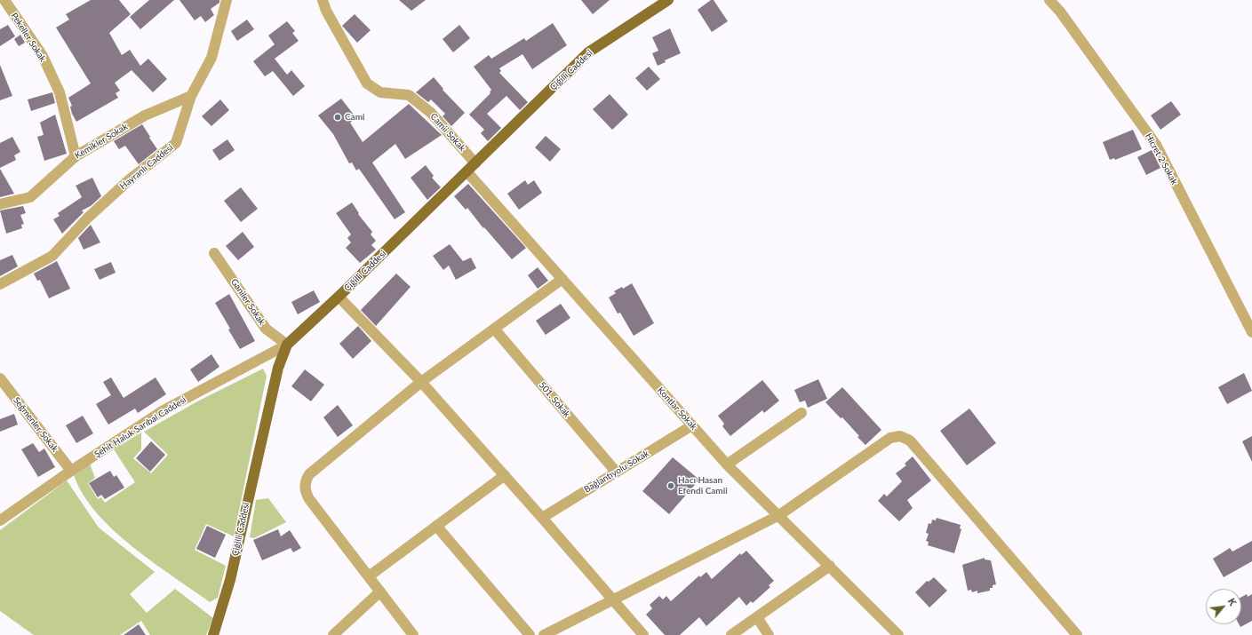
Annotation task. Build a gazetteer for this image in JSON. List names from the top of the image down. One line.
{"streets":{"main road":["Çiğilli Caddesi"],"street":["Pekeller Sokak","Camii Sokak","Kemikler Sokak","Hicret 2 Sokak","Hayranlı Caddesi","Ganiler Sokak","501. Sokak","Kontlar Sokak","Seğmenler Sokak","Şehit Haluk Sarıbal Caddesi","Bağlantıyolu Sokak"]},"crossings":[["Pekeller Sokak","Kemikler Sokak"],["Çiğilli Caddesi","Camii Sokak"],["Çiğilli Caddesi","Ganiler Sokak"],["Çiğilli Caddesi","Kontlar Sokak"],["Çiğilli Caddesi","Şehit Haluk Sarıbal Caddesi"],["Kemikler Sokak","Hayranlı Caddesi"],["Ganiler Sokak","Şehit Haluk Sarıbal Caddesi"],["501. Sokak","Bağlantıyolu Sokak"],["Kontlar Sokak","Bağlantıyolu Sokak"],["Seğmenler Sokak","Şehit Haluk Sarıbal Caddesi"]],"places":["Cami","Hacı Hasan Efendi Camii"],"north":"top right"}
